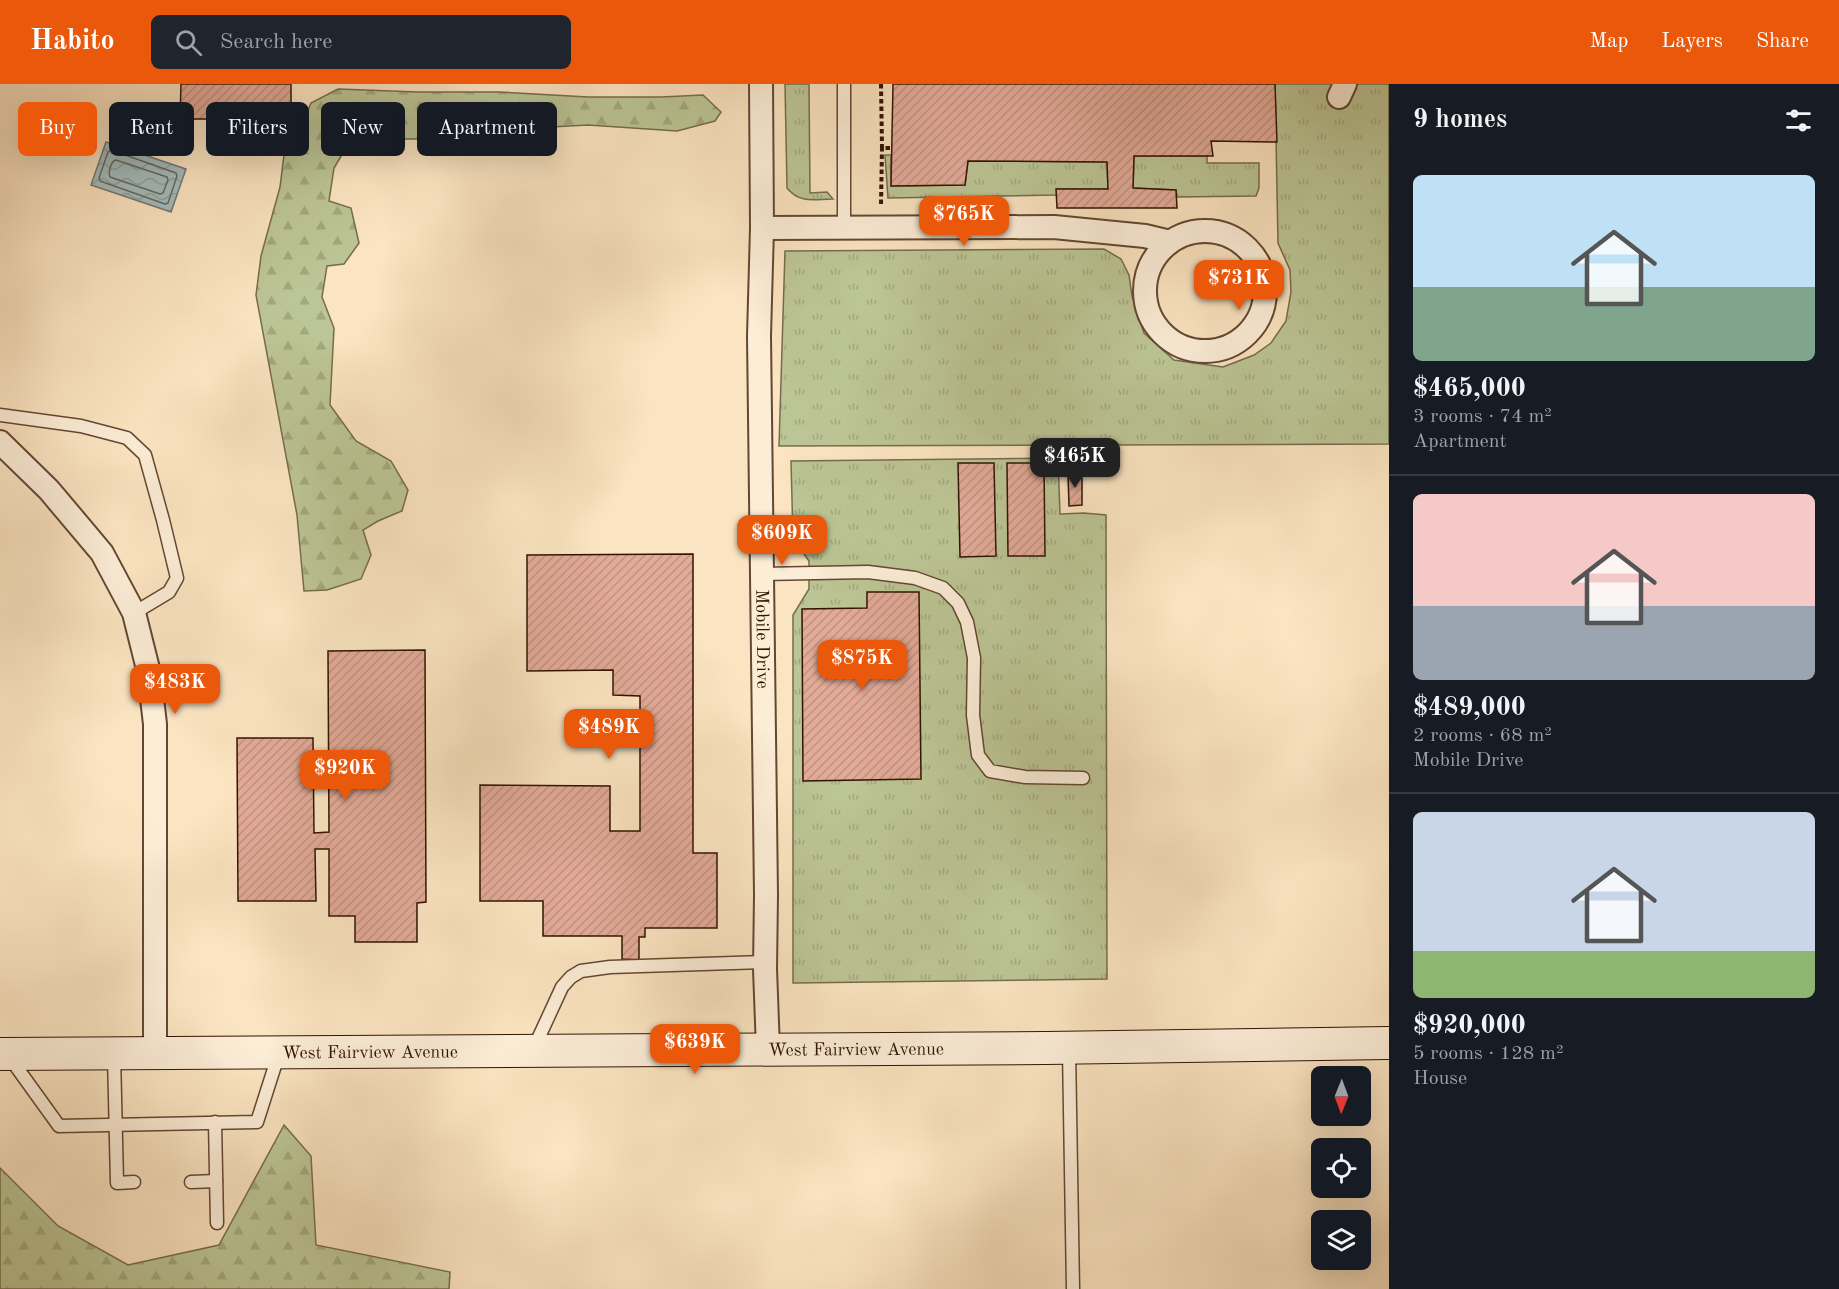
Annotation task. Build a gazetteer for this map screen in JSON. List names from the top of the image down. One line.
{"streets":{"main road":["West Fairview Avenue"],"street":["Mobile Drive"]},"crossings":[["Mobile Drive","West Fairview Avenue"]],"north":"bottom","page":{"header":"Habito","search":"Search here","nav":["Map","Layers","Share"],"heading":"9 homes","chip":["Buy","Rent","Filters","New","Apartment"],"list":[{"name":"$465,000","note":"3 rooms · 74 m² · Apartment"},{"name":"$489,000","note":"2 rooms · 68 m² · Mobile Drive"},{"name":"$920,000","note":"5 rooms · 128 m² · House"}],"price":["$765K","$731K","$465K","$609K","$875K","$483K","$489K","$920K","$639K"]}}
